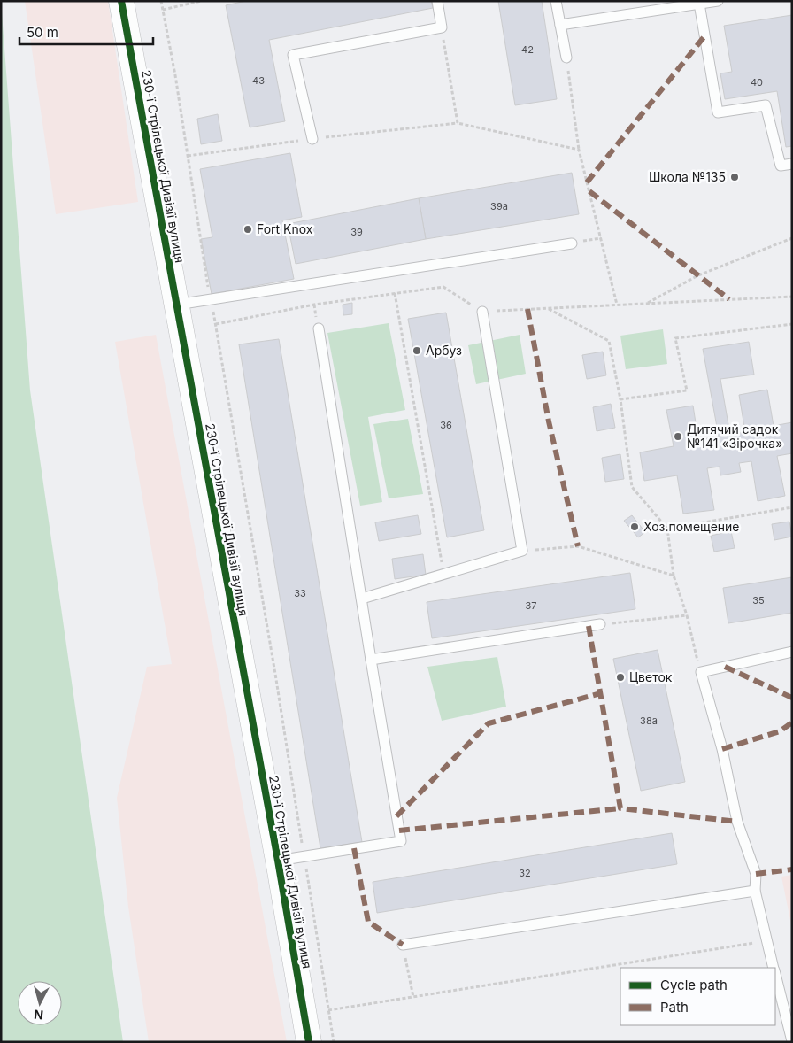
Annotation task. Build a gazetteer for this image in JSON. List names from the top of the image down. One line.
{"streets":{"street":["230-ї Стрілецької Дивізії вулиця"]},"places":["Школа №135","Fort Knox","Арбуз","Дитячий садок №141 «Зiрочка»","Хоз.помещение","Цветок"],"house_numbers":["42","43","40","39а","39","36","33","35","37","38а","32"],"legend":["Cycle path","Path"],"scale_bar":"50 m","north":"bottom"}
